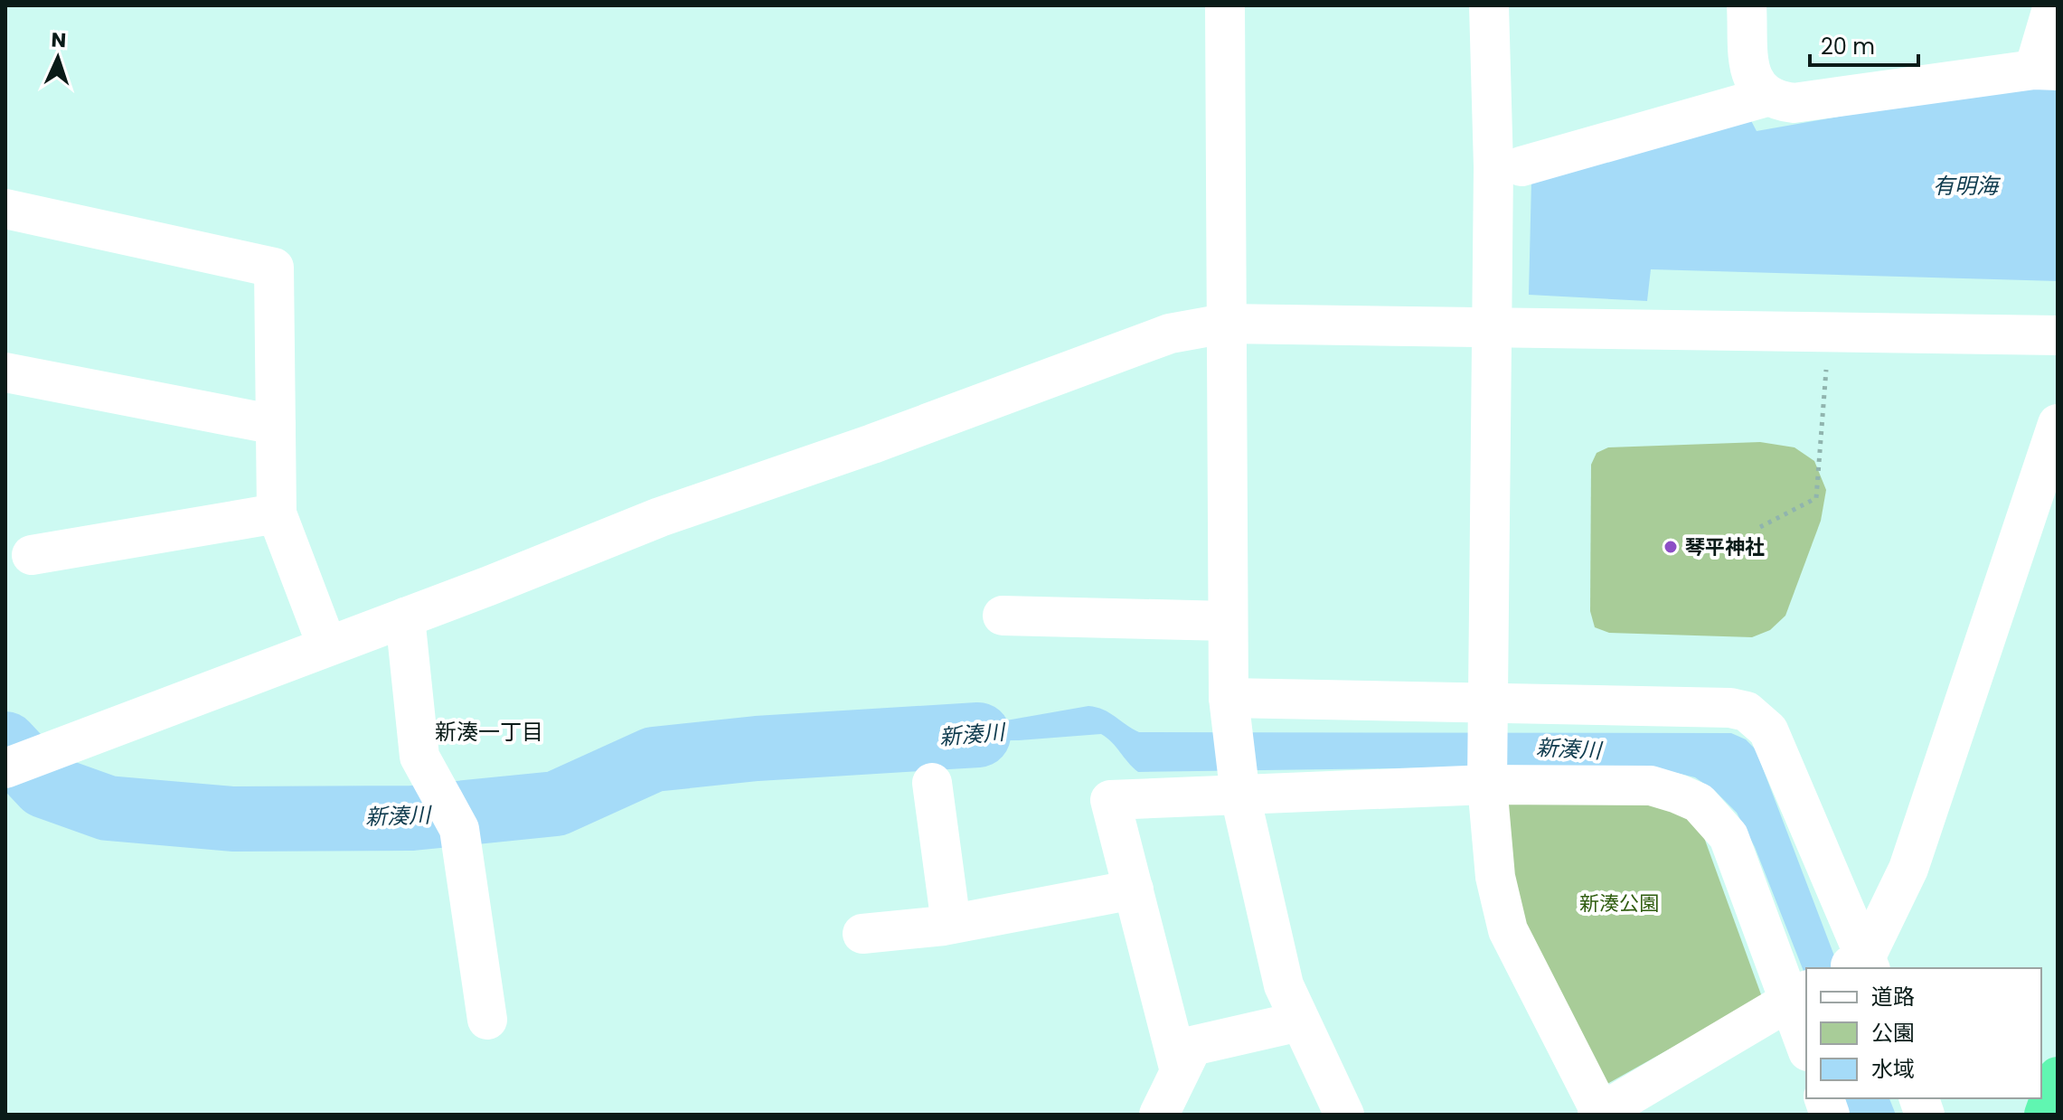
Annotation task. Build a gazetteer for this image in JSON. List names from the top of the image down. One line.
{"districts":["新湊一丁目"],"water":["有明海","新湊川"],"parks":["新湊公園"],"places":["琴平神社"],"legend":["道路","公園","水域"],"scale_bar":"20 m","north":"top"}
